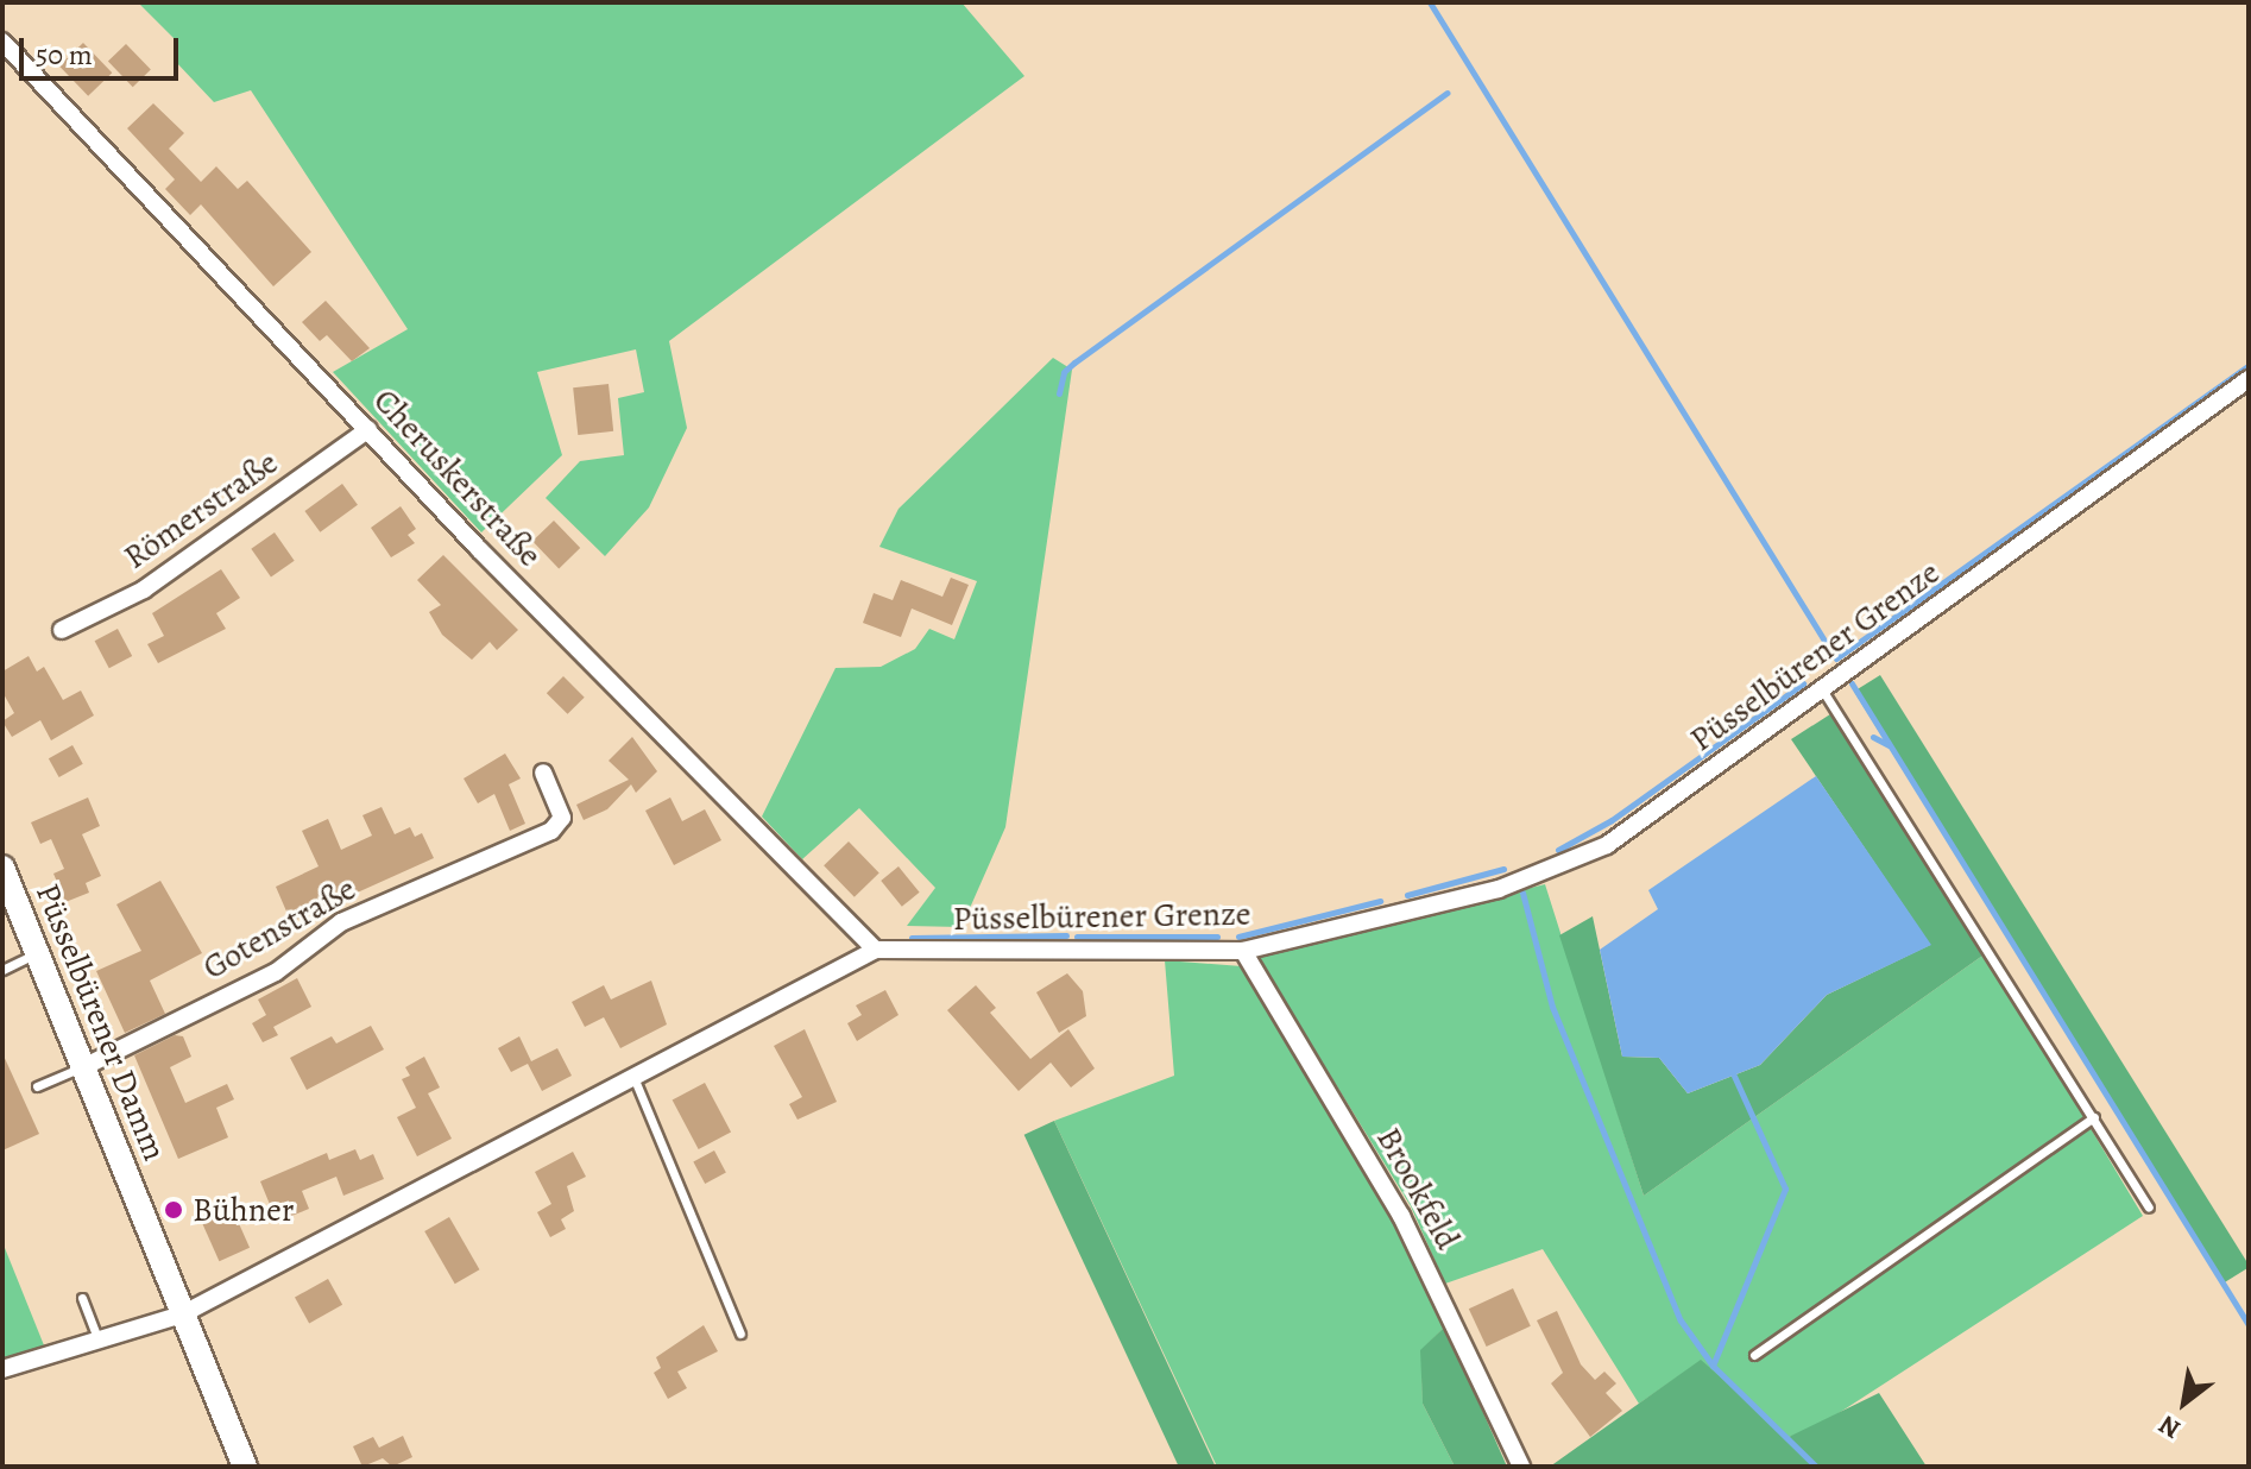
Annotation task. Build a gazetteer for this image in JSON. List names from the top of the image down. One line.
{"streets":{"main road":["Püsselbürener Damm"],"street":["Cheruskerstraße","Römerstraße","Püsselbürener Grenze","Gotenstraße","Brookfeld"]},"crossings":[["Cheruskerstraße","Römerstraße"],["Cheruskerstraße","Püsselbürener Grenze"],["Püsselbürener Grenze","Püsselbürener Damm"],["Püsselbürener Grenze","Brookfeld"],["Gotenstraße","Püsselbürener Damm"]],"places":["Bühner"],"scale_bar":"50 m","north":"bottom left"}
